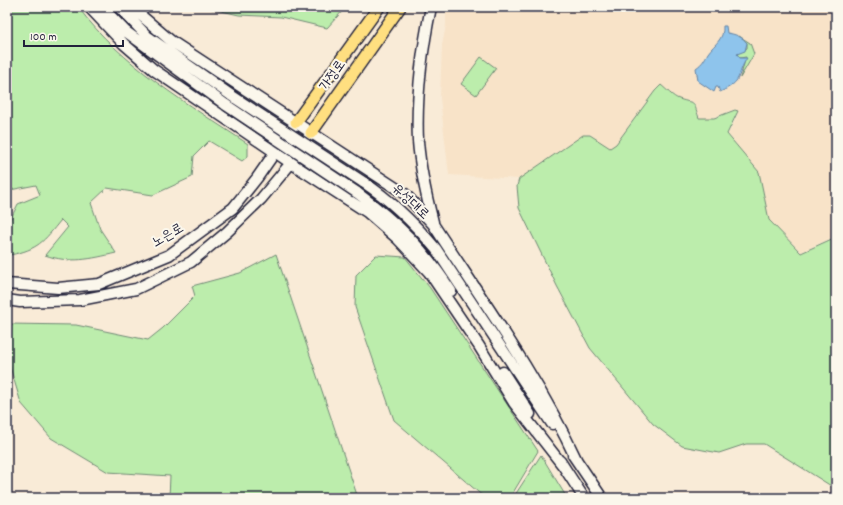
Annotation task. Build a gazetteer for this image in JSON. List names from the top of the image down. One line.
{"streets":{"main road":["가정로","유성대로","노은로"]},"crossings":[["가정로","노은로"]],"scale_bar":"100 m"}
